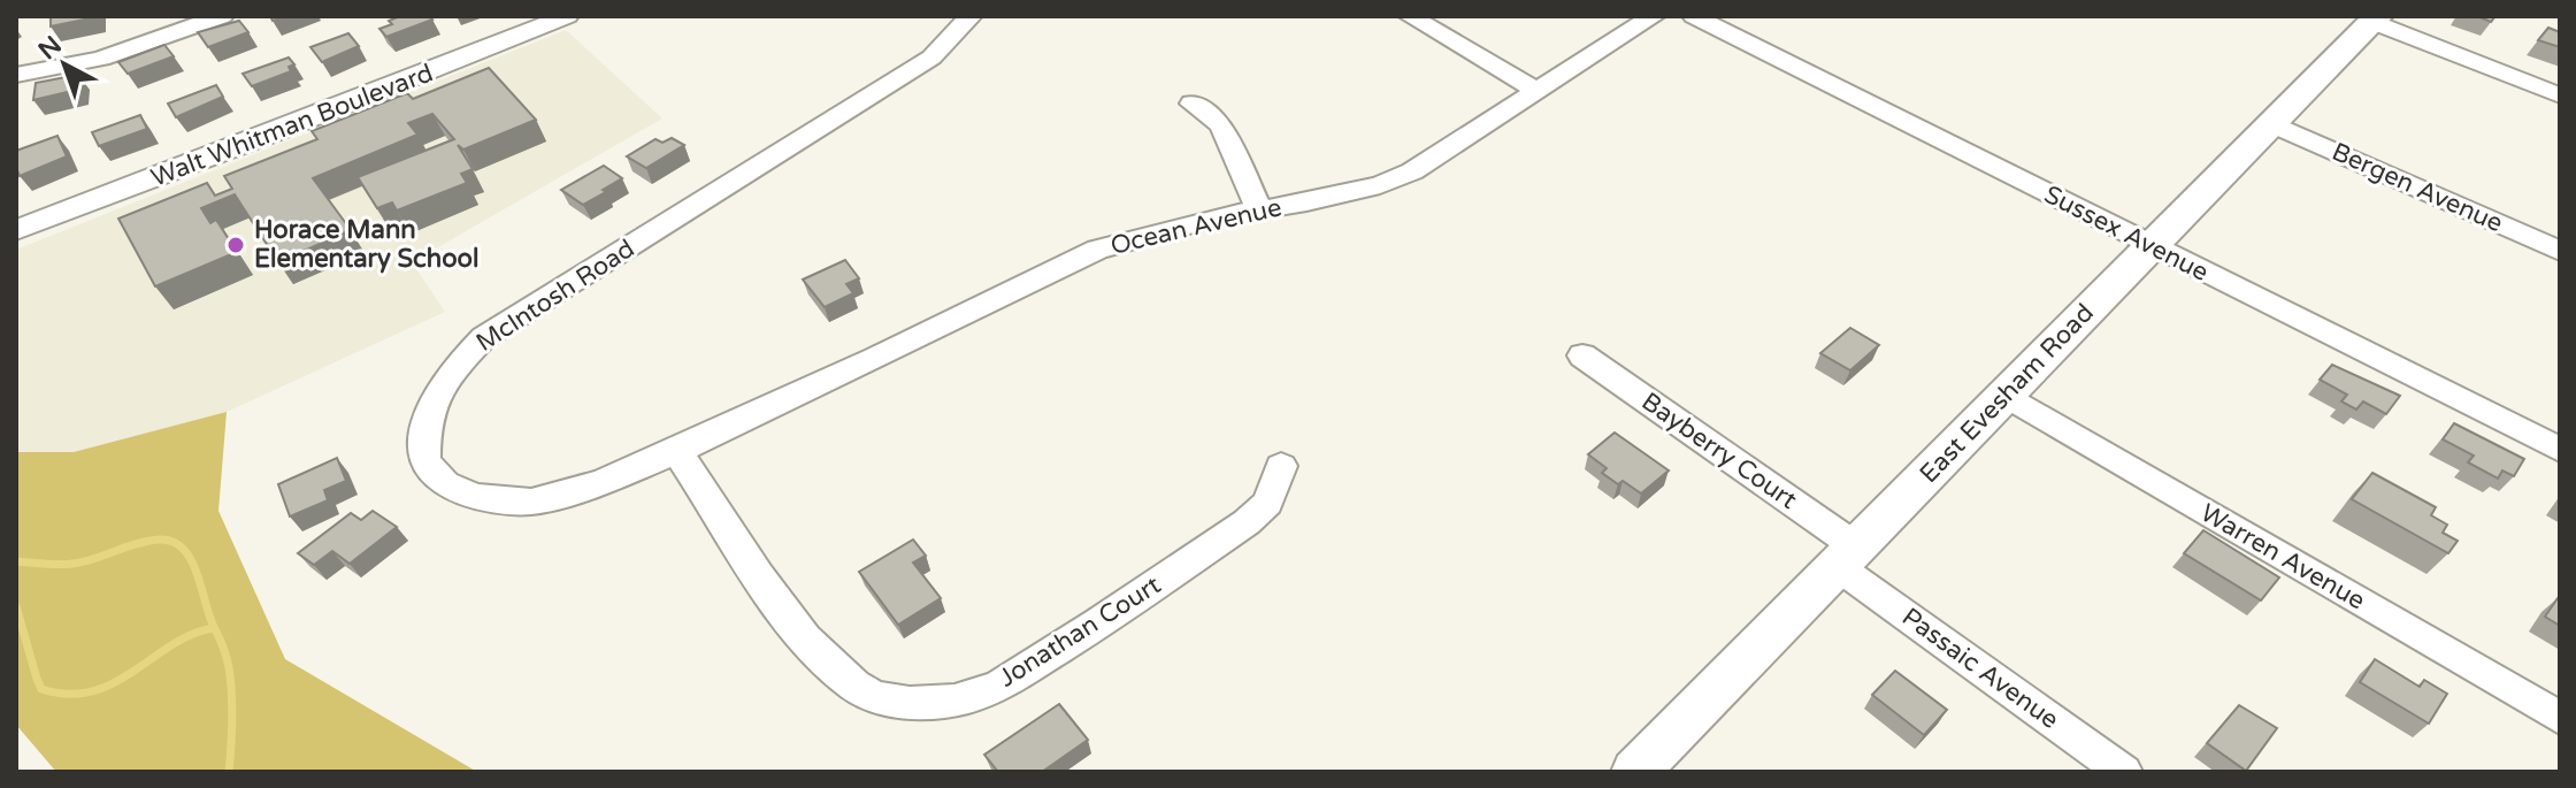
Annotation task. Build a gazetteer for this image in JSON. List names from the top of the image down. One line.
{"streets":{"main road":["East Evesham Road"],"street":["Walt Whitman Boulevard","Bergen Avenue","Ocean Avenue","Sussex Avenue","McIntosh Road","Bayberry Court","Warren Avenue","Jonathan Court","Passaic Avenue"]},"crossings":[["Bergen Avenue","East Evesham Road"],["Ocean Avenue","McIntosh Road"],["Ocean Avenue","Jonathan Court"],["Sussex Avenue","East Evesham Road"],["McIntosh Road","Jonathan Court"],["East Evesham Road","Bayberry Court"],["East Evesham Road","Warren Avenue"],["East Evesham Road","Passaic Avenue"],["Bayberry Court","Passaic Avenue"]],"places":["Horace Mann Elementary School"],"north":"top left"}
